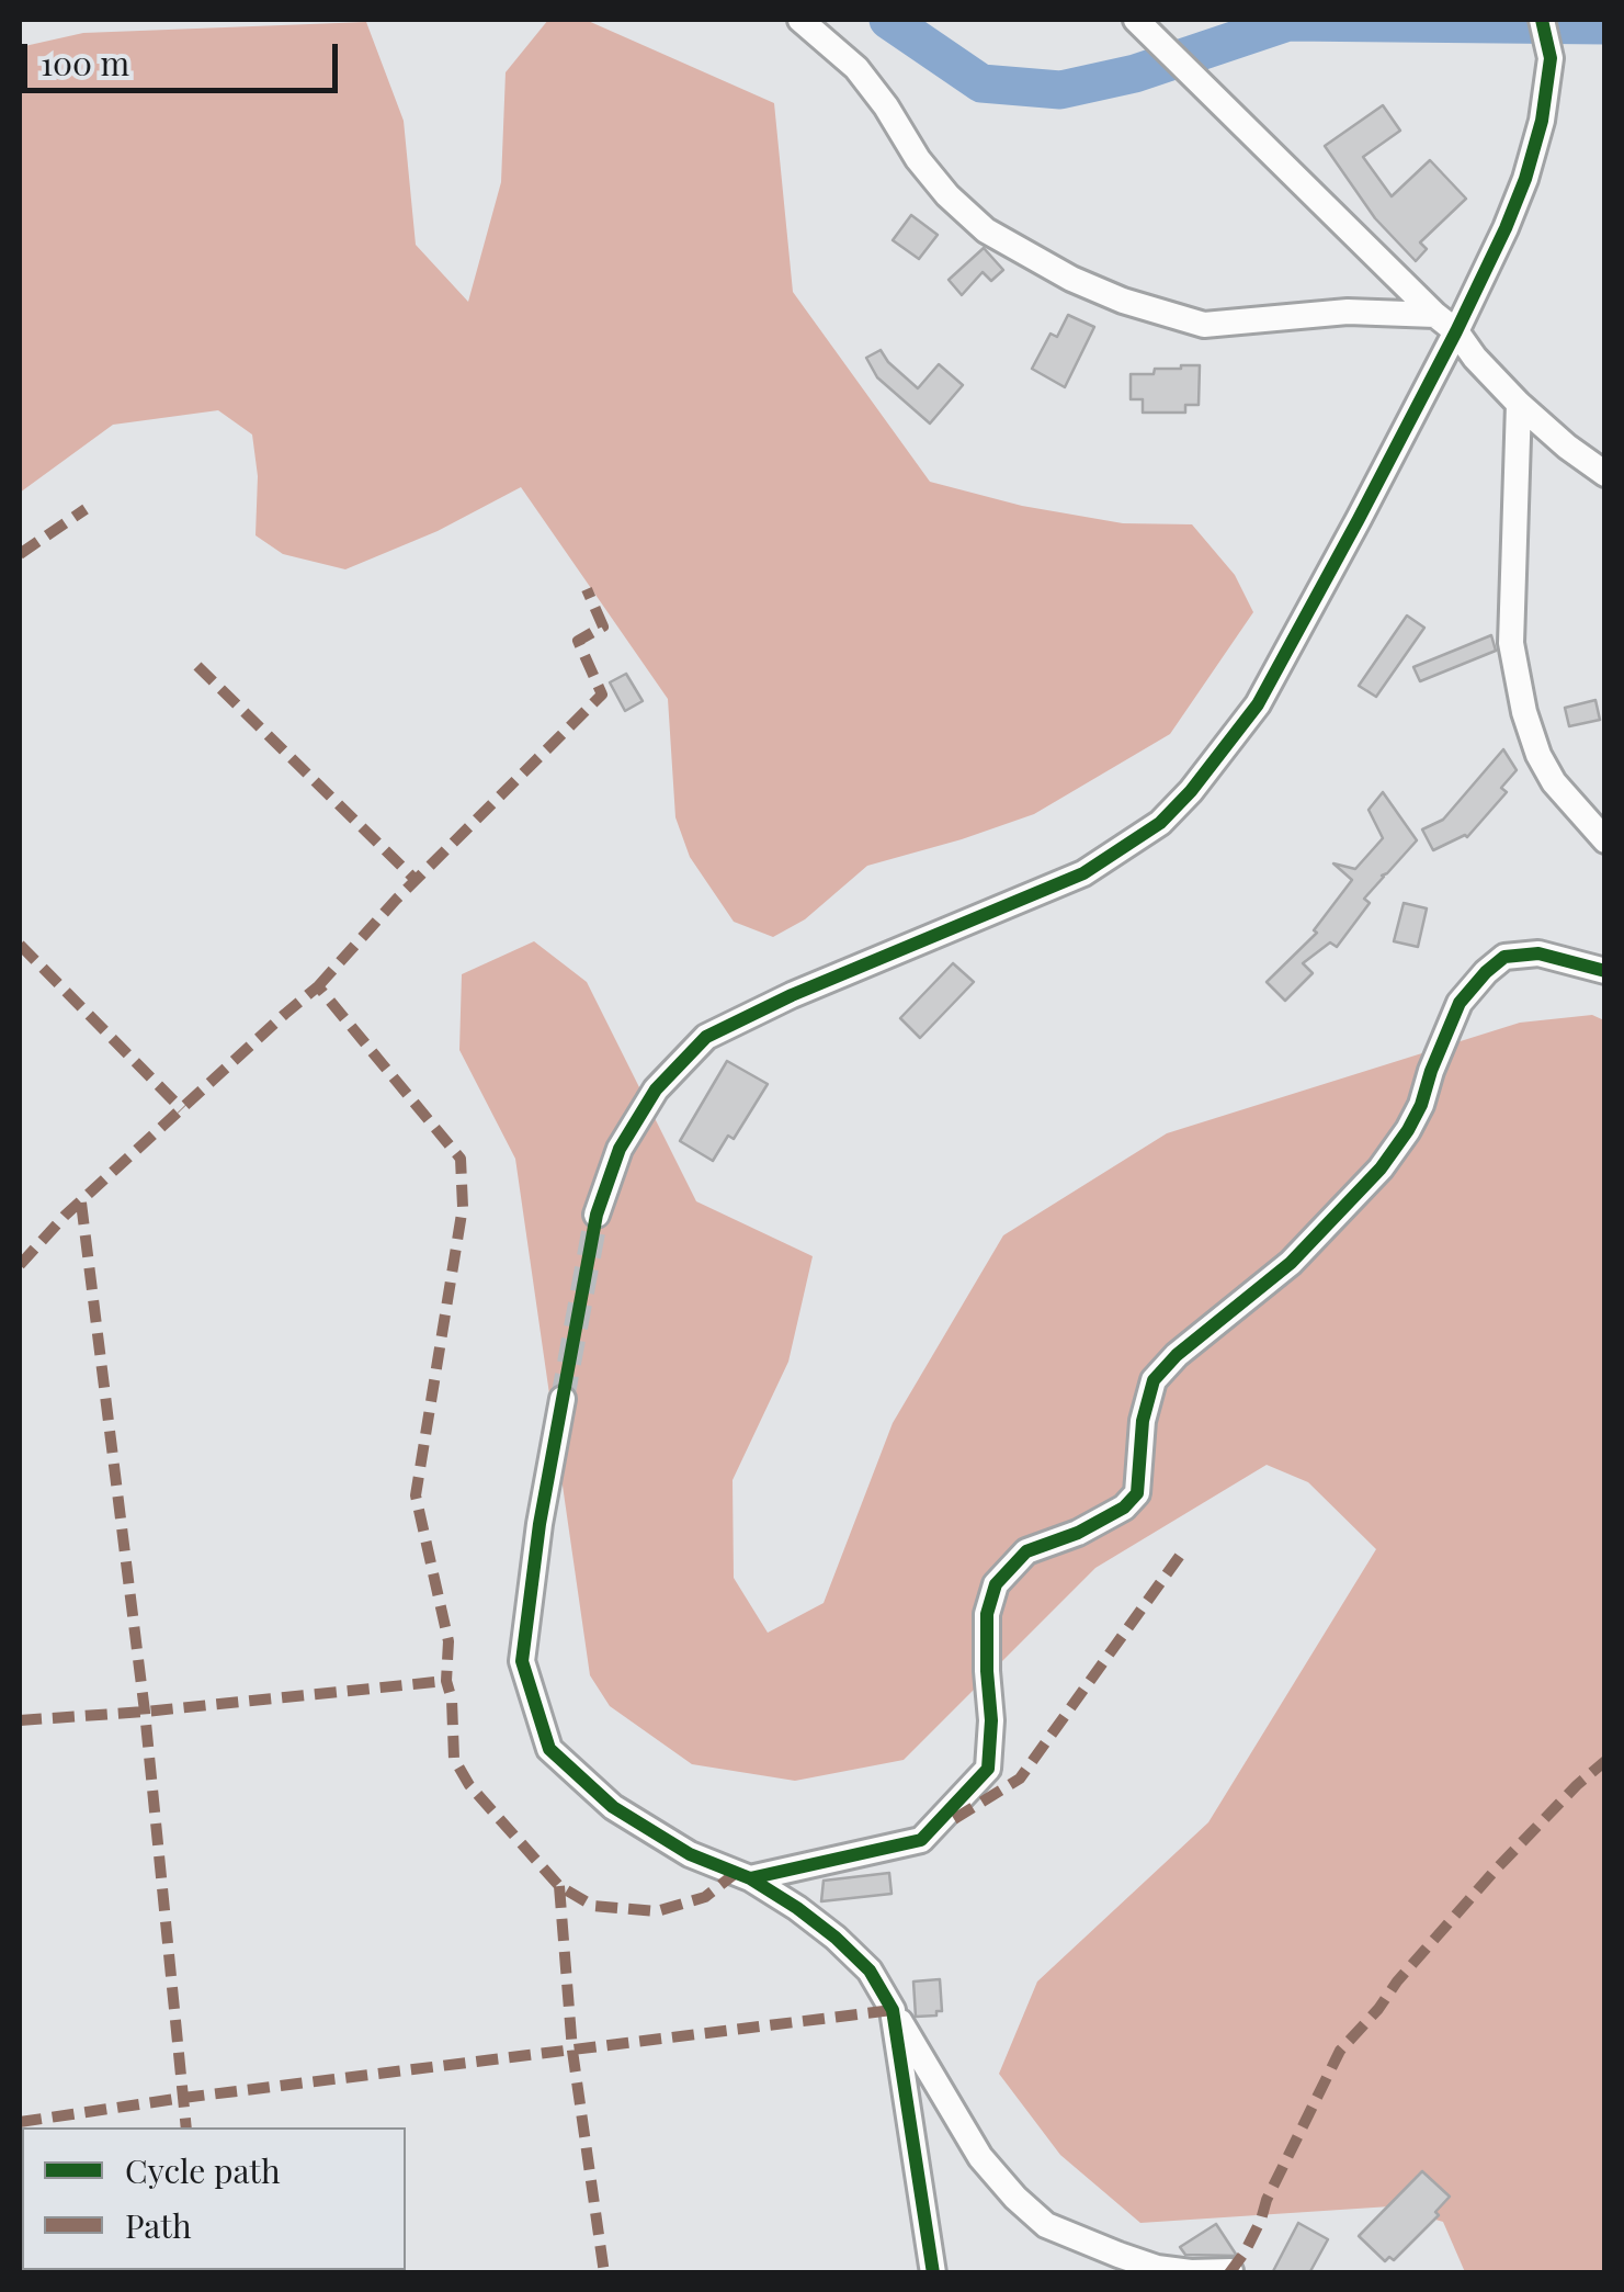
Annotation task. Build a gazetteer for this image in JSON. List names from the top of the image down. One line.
{"legend":["Cycle path","Path"],"scale_bar":"100 m"}
